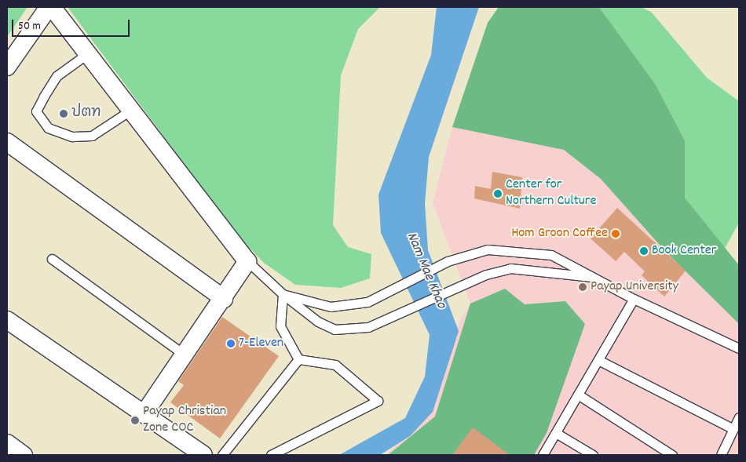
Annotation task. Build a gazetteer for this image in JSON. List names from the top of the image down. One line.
{"water":["Nam Mae Khao"],"places":["ปตท","Center for Northern Culture","Hom Groon Coffee","Book Center","Payap University","7-Eleven","Payap Christian Zone COC"],"scale_bar":"50 m"}
